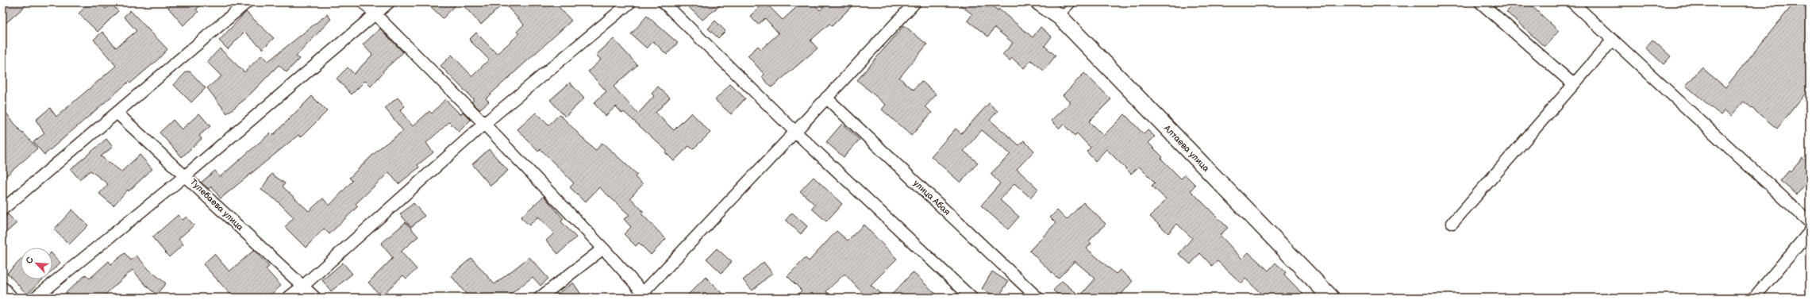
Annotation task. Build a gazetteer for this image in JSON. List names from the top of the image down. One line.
{"streets":{"main road":["Алтаева улица"],"street":["улица Абая","Тулебаева улица"]},"north":"top left"}
